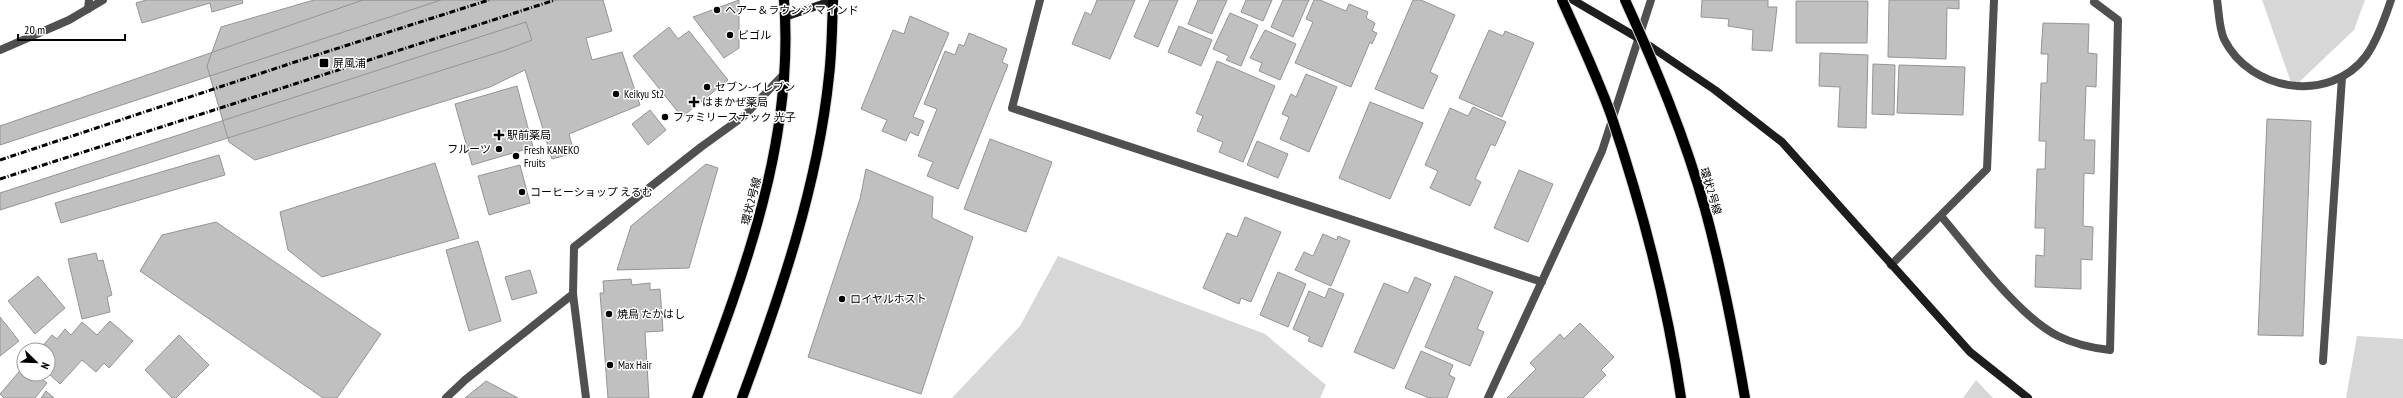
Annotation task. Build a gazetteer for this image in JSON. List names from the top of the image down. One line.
{"streets":{"main road":["環状2号線"]},"places":{"other":["ヘアー＆ラウンジ マインド","ビゴル","セブン-イレブン","Keikyu St2","ファミリースナック 光子","フルーツ","Fresh KANEKO Fruits","コーヒーショップ えるむ","ロイヤルホスト","焼鳥 たかはし","Max Hair"],"transit":["屏風浦"],"health":["はまかぜ薬局","駅前薬局"]},"scale_bar":"20 m","north":"bottom right"}
